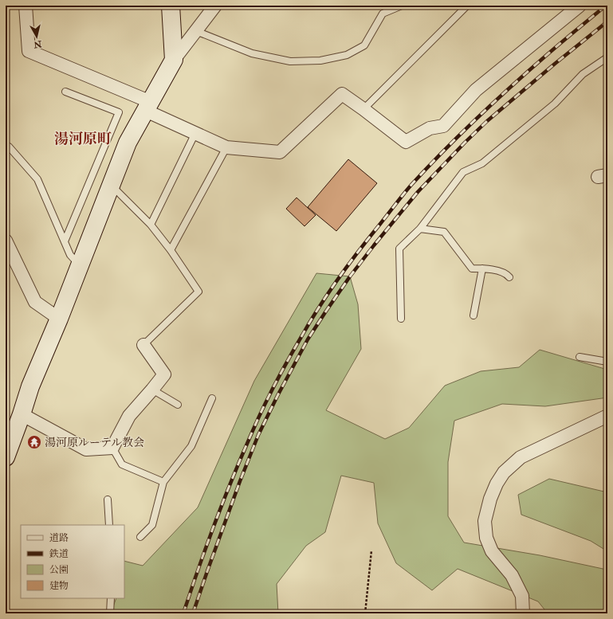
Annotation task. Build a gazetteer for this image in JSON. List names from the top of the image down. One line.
{"districts":["湯河原町"],"places":{"temple":["湯河原ルーテル教会"]},"legend":["道路","鉄道","公園","建物"],"north":"bottom"}
